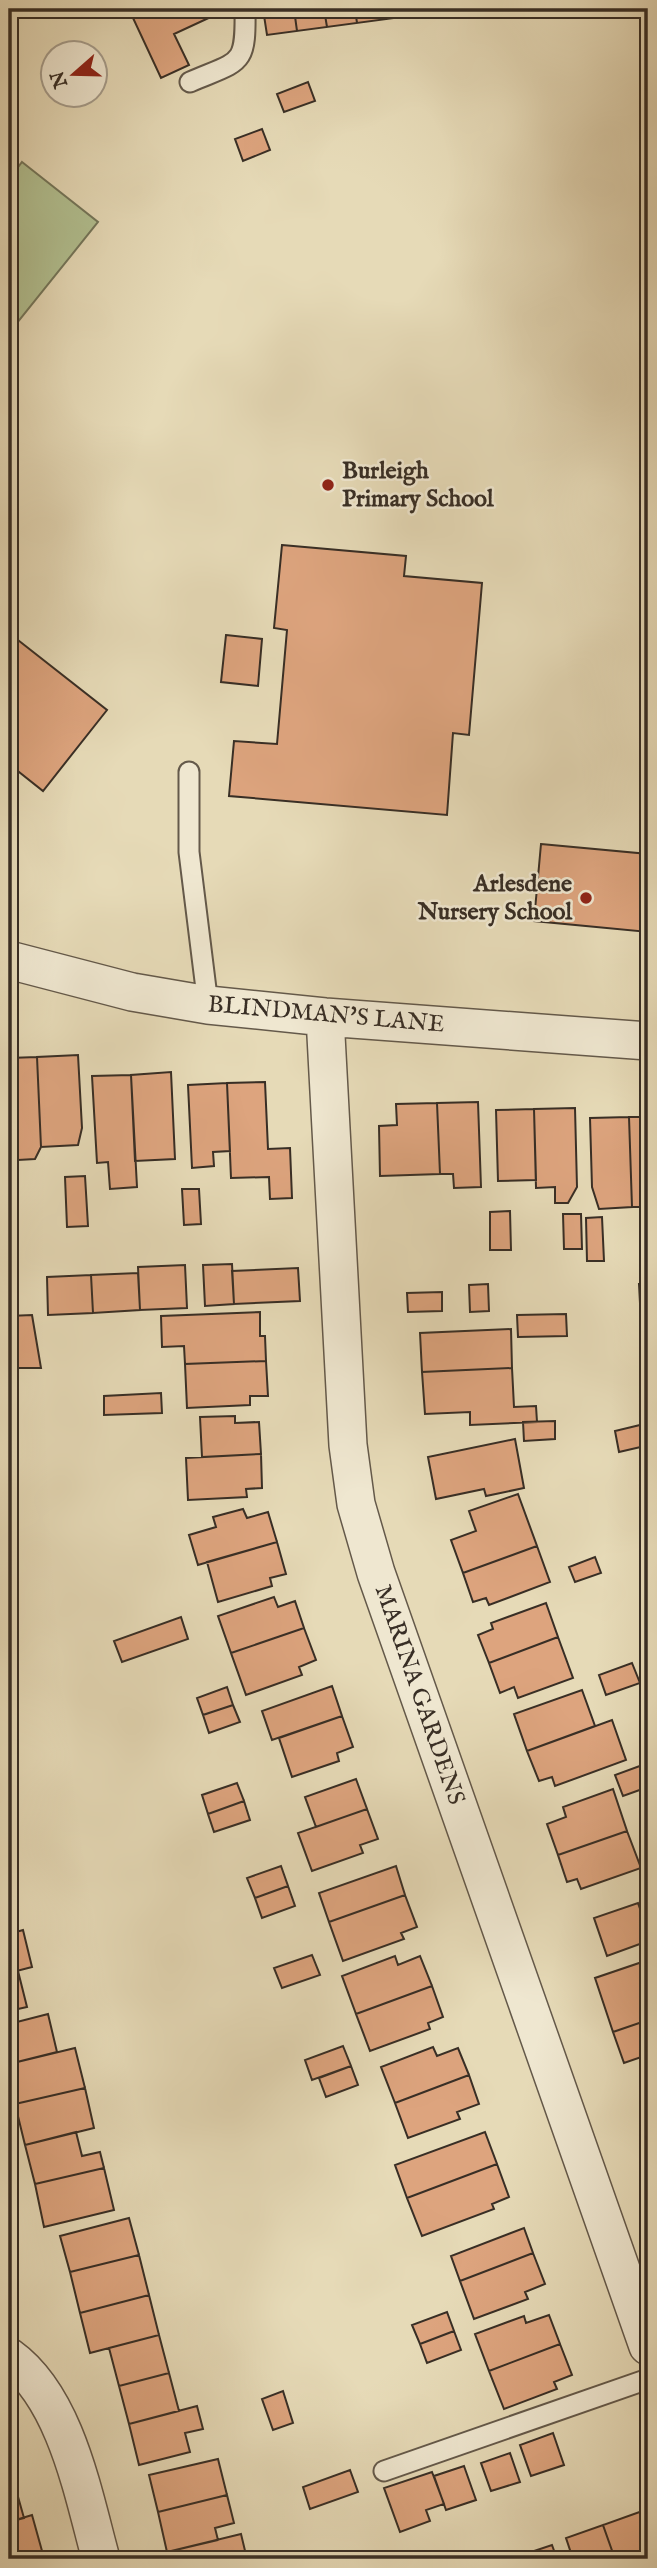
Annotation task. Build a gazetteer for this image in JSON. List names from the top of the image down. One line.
{"streets":{"street":["BLINDMAN'S LANE","MARINA GARDENS"]},"crossings":[["BLINDMAN'S LANE","MARINA GARDENS"]],"places":["Burleigh Primary School","Arlesdene Nursery School"],"north":"left"}
